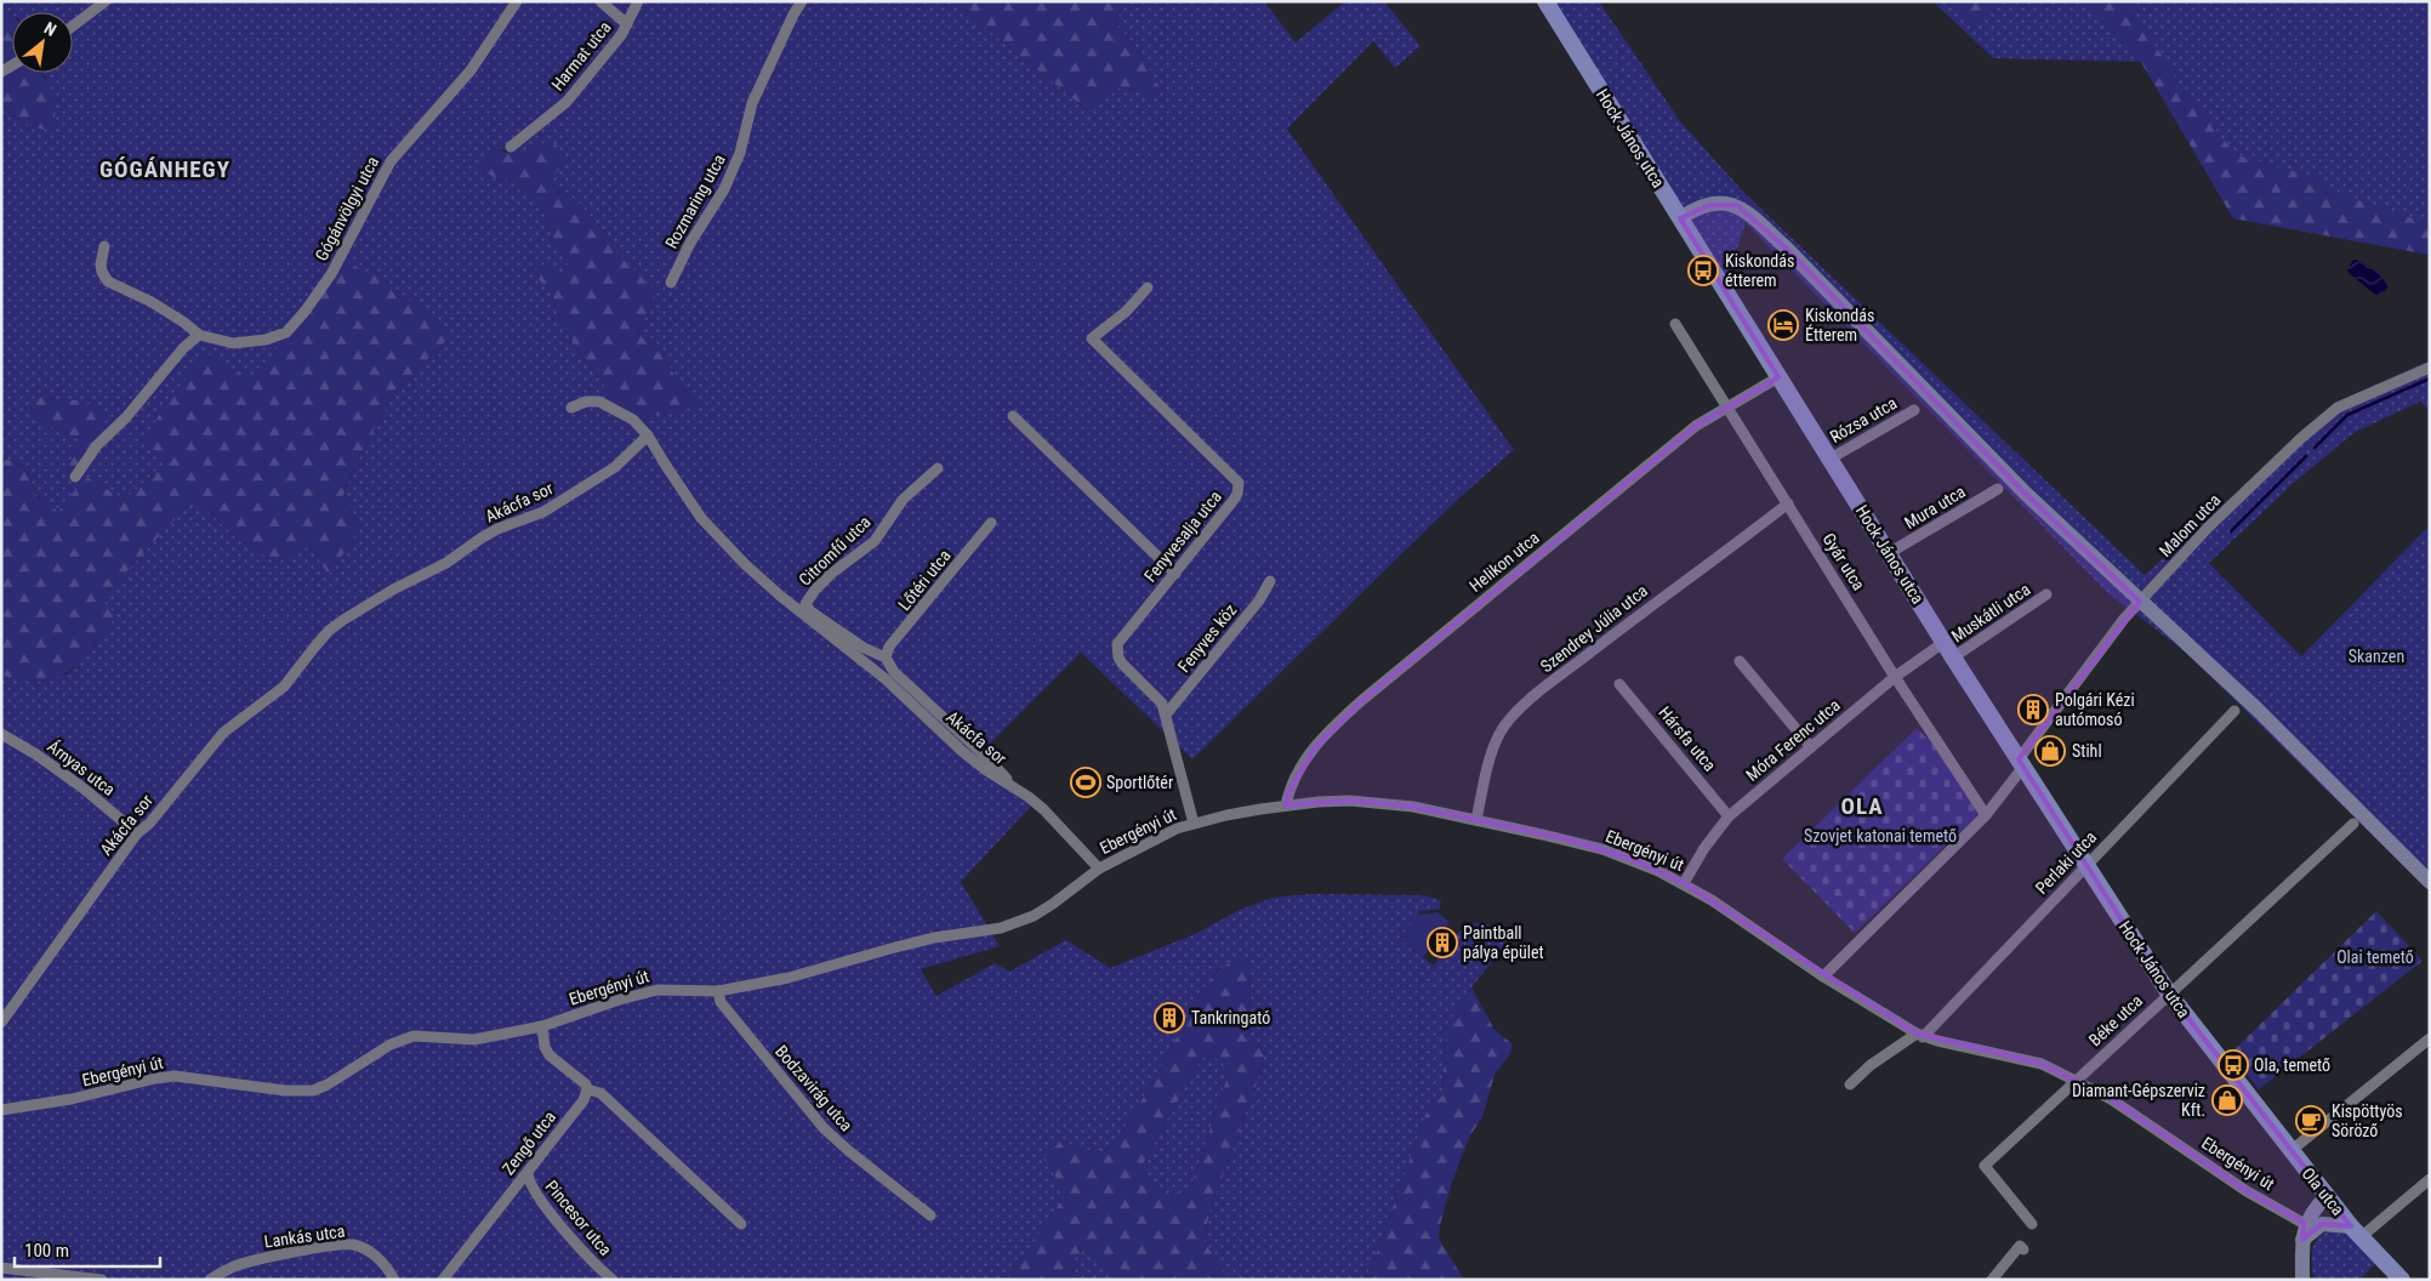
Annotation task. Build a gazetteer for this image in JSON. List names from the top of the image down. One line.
{"streets":{"main road":["Hock János utca","Ola utca"],"street":["Harmat utca","Rozmaring utca","Gógánvölgyi utca","Rózsa utca","Akácfa sor","Mura utca","Malom utca","Fenyvesalja utca","Citromfű utca","Helikon utca","Gyár utca","Lőtéri utca","Muskátli utca","Szendrey Júlia utca","Fenyves köz","Hársfa utca","Móra Ferenc utca","Árnyas utca","Ebergényi út","Perlaki utca","Béke utca","Bodzavirág utca","Zengő utca","Pincesor utca","Lankás utca"]},"crossings":[["Hock János utca","Rózsa utca"],["Hock János utca","Mura utca"],["Hock János utca","Malom utca"],["Hock János utca","Helikon utca"],["Hock János utca","Muskátli utca"],["Hock János utca","Móra Ferenc utca"],["Hock János utca","Perlaki utca"],["Hock János utca","Béke utca"],["Hock János utca","Ola utca"],["Akácfa sor","Árnyas utca"],["Akácfa sor","Ebergényi út"],["Malom utca","Gyár utca"],["Malom utca","Ebergényi út"],["Fenyvesalja utca","Fenyves köz"],["Fenyvesalja utca","Ebergényi út"],["Citromfű utca","Lőtéri utca"],["Helikon utca","Gyár utca"],["Helikon utca","Ebergényi út"],["Gyár utca","Szendrey Júlia utca"],["Gyár utca","Móra Ferenc utca"],["Szendrey Júlia utca","Ebergényi út"],["Hársfa utca","Móra Ferenc utca"],["Móra Ferenc utca","Ebergényi út"],["Ebergényi út","Perlaki utca"],["Ebergényi út","Béke utca"],["Ebergényi út","Bodzavirág utca"],["Zengő utca","Pincesor utca"]],"districts":["GÓGÁNHEGY","OLA"],"parks":["Skanzen","Szovjet katonai temető","Olai temető"],"places":{"bus stop":["Kiskondás étterem","Ola, temető"],"hotel":["Kiskondás Étterem"],"building":["Polgári Kézi autómosó","Paintball pálya épület","Tankringató"],"shop":["Stihl","Diamant-Gépszerviz Kft."],"sports":["Sportlőtér"],"cafe":["Kispöttyös Söröző"]},"scale_bar":"100 m","north":"top right"}
